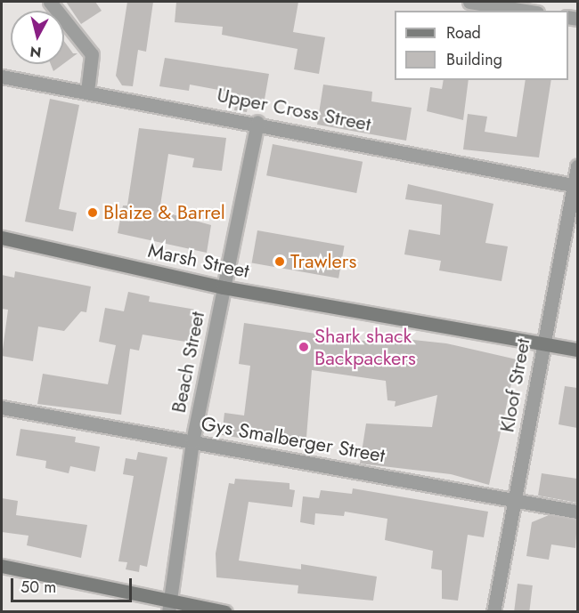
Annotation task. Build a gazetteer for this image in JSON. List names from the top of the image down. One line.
{"streets":{"street":["Upper Cross Street","Marsh Street","Beach Street","Kloof Street","Gys Smalberger Street"]},"crossings":[["Upper Cross Street","Beach Street"],["Upper Cross Street","Kloof Street"],["Marsh Street","Beach Street"],["Marsh Street","Kloof Street"],["Beach Street","Gys Smalberger Street"],["Kloof Street","Gys Smalberger Street"]],"places":["Blaize & Barrel","Trawlers","Shark shack Backpackers"],"legend":["Road","Building"],"scale_bar":"50 m","north":"bottom"}
